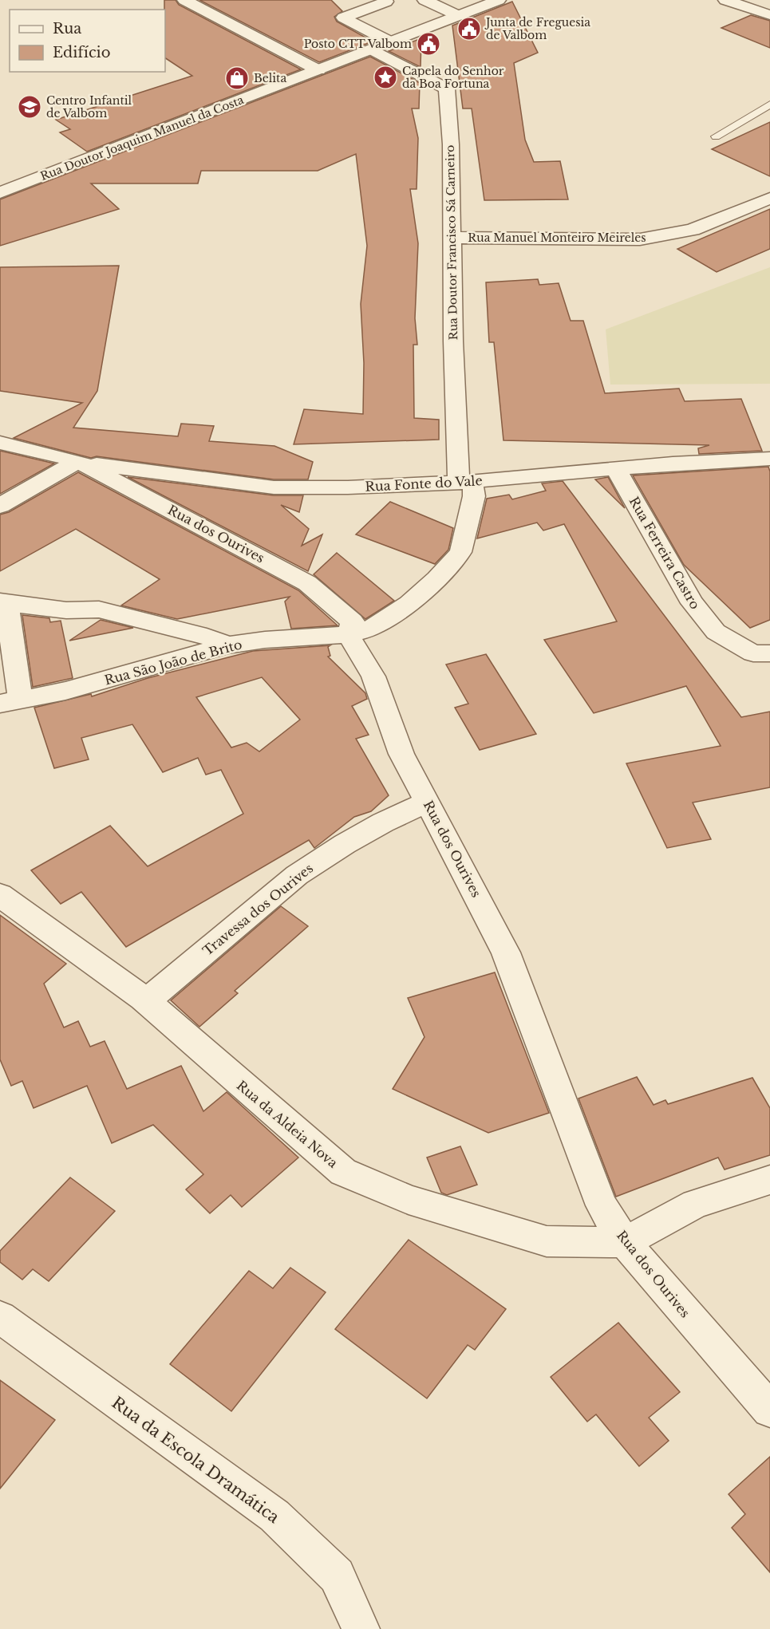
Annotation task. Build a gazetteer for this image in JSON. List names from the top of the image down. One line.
{"streets":{"street":["Rua Doutor Joaquim Manuel da Costa","Rua Manuel Monteiro Meireles","Rua Doutor Francisco Sá Carneiro","Rua Fonte do Vale","Rua dos Ourives","Rua Ferreira Castro","Rua São João de Brito","Travessa dos Ourives","Rua da Aldeia Nova","Rua da Escola Dramática"]},"crossings":[["Rua Doutor Joaquim Manuel da Costa","Rua Doutor Francisco Sá Carneiro"],["Rua Manuel Monteiro Meireles","Rua Doutor Francisco Sá Carneiro"],["Rua Doutor Francisco Sá Carneiro","Rua Fonte do Vale"],["Rua Doutor Francisco Sá Carneiro","Rua dos Ourives"],["Rua Doutor Francisco Sá Carneiro","Rua São João de Brito"],["Rua Fonte do Vale","Rua dos Ourives"],["Rua Fonte do Vale","Rua Ferreira Castro"],["Rua dos Ourives","Rua São João de Brito"],["Rua dos Ourives","Travessa dos Ourives"],["Rua dos Ourives","Rua da Aldeia Nova"],["Travessa dos Ourives","Rua da Aldeia Nova"]],"places":{"public building":["Junta de Freguesia de Valbom","Posto CTT Valbom"],"place":["Capela do Senhor da Boa Fortuna"],"shop":["Belita"],"school or university":["Centro Infantil de Valbom"]},"legend":["Rua","Edifício"]}
